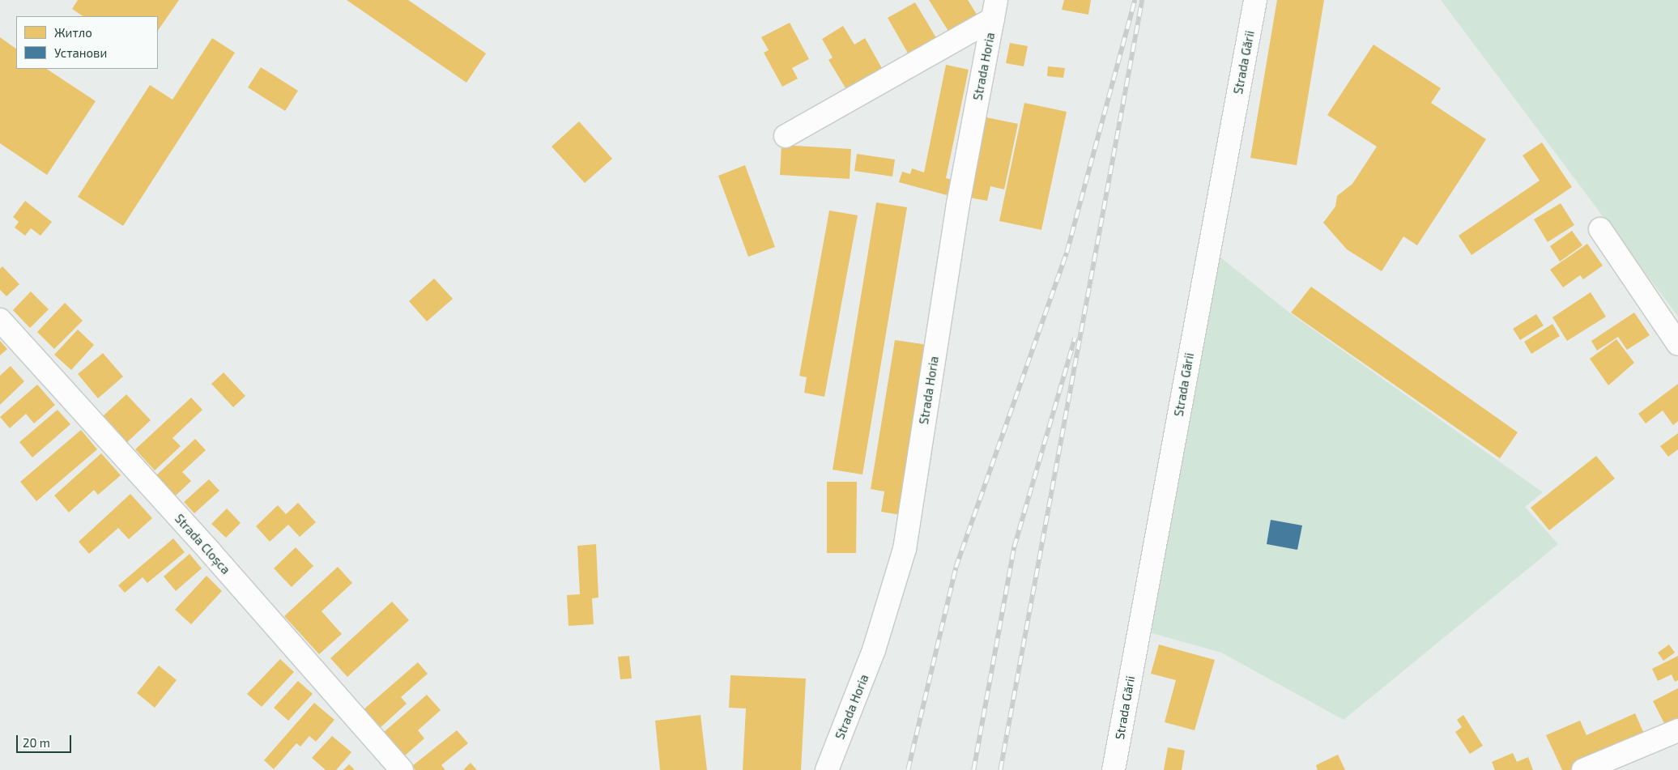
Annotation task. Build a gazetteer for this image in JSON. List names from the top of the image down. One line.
{"streets":{"street":["Strada Gării","Strada Horia","Strada Cloșca"]},"legend":["Житло","Установи"],"scale_bar":"20 m"}
